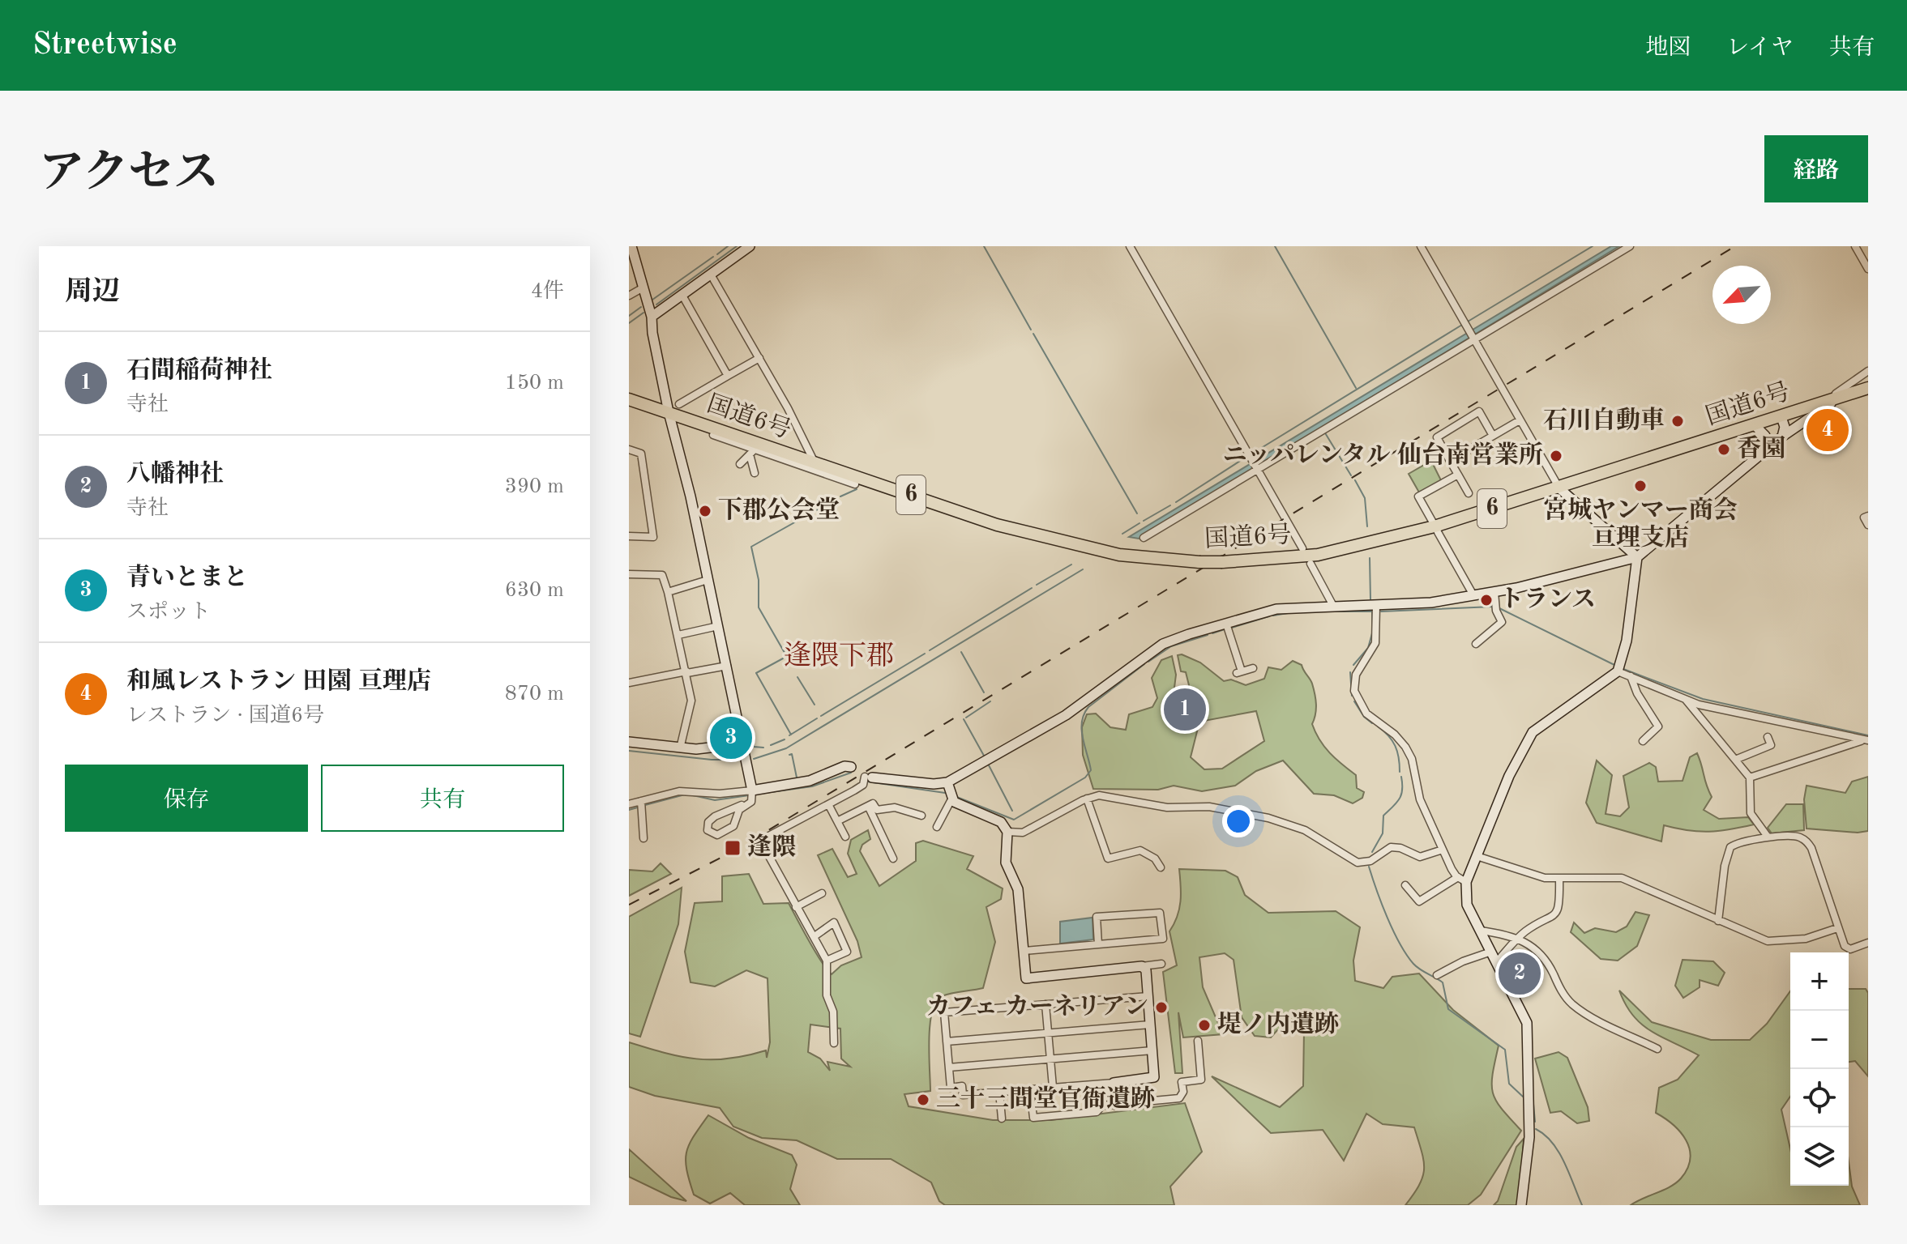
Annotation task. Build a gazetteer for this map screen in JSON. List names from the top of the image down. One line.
{"streets":{"highway":["国道6号","6"]},"districts":["逢隈下郡"],"places":{"other":["石川自動車","香園","ニッパレンタル 仙台南営業所","宮城ヤンマー商会 亘理支店","下郡公会堂","トランス","カフェ カーネリアン","堤ノ内遺跡","三十三間堂官衙遺跡"],"transit":["逢隈"]},"north":"bottom left","page":{"header":"Streetwise","nav":["地図","レイヤ","共有"],"title":"アクセス","buttons":["経路",["保存","共有"]],"heading":["周辺","4件"],"list":[{"mark":"1","name":"石間稲荷神社","note":"寺社","value":"150 m"},{"mark":"2","name":"八幡神社","note":"寺社","value":"390 m"},{"mark":"3","name":"青いとまと","note":"スポット","value":"630 m"},{"mark":"4","name":"和風レストラン 田園 亘理店","note":"レストラン · 国道6号","value":"870 m"}],"pins":["4","1","3","2"],"map_buttons":["+","−"]}}
